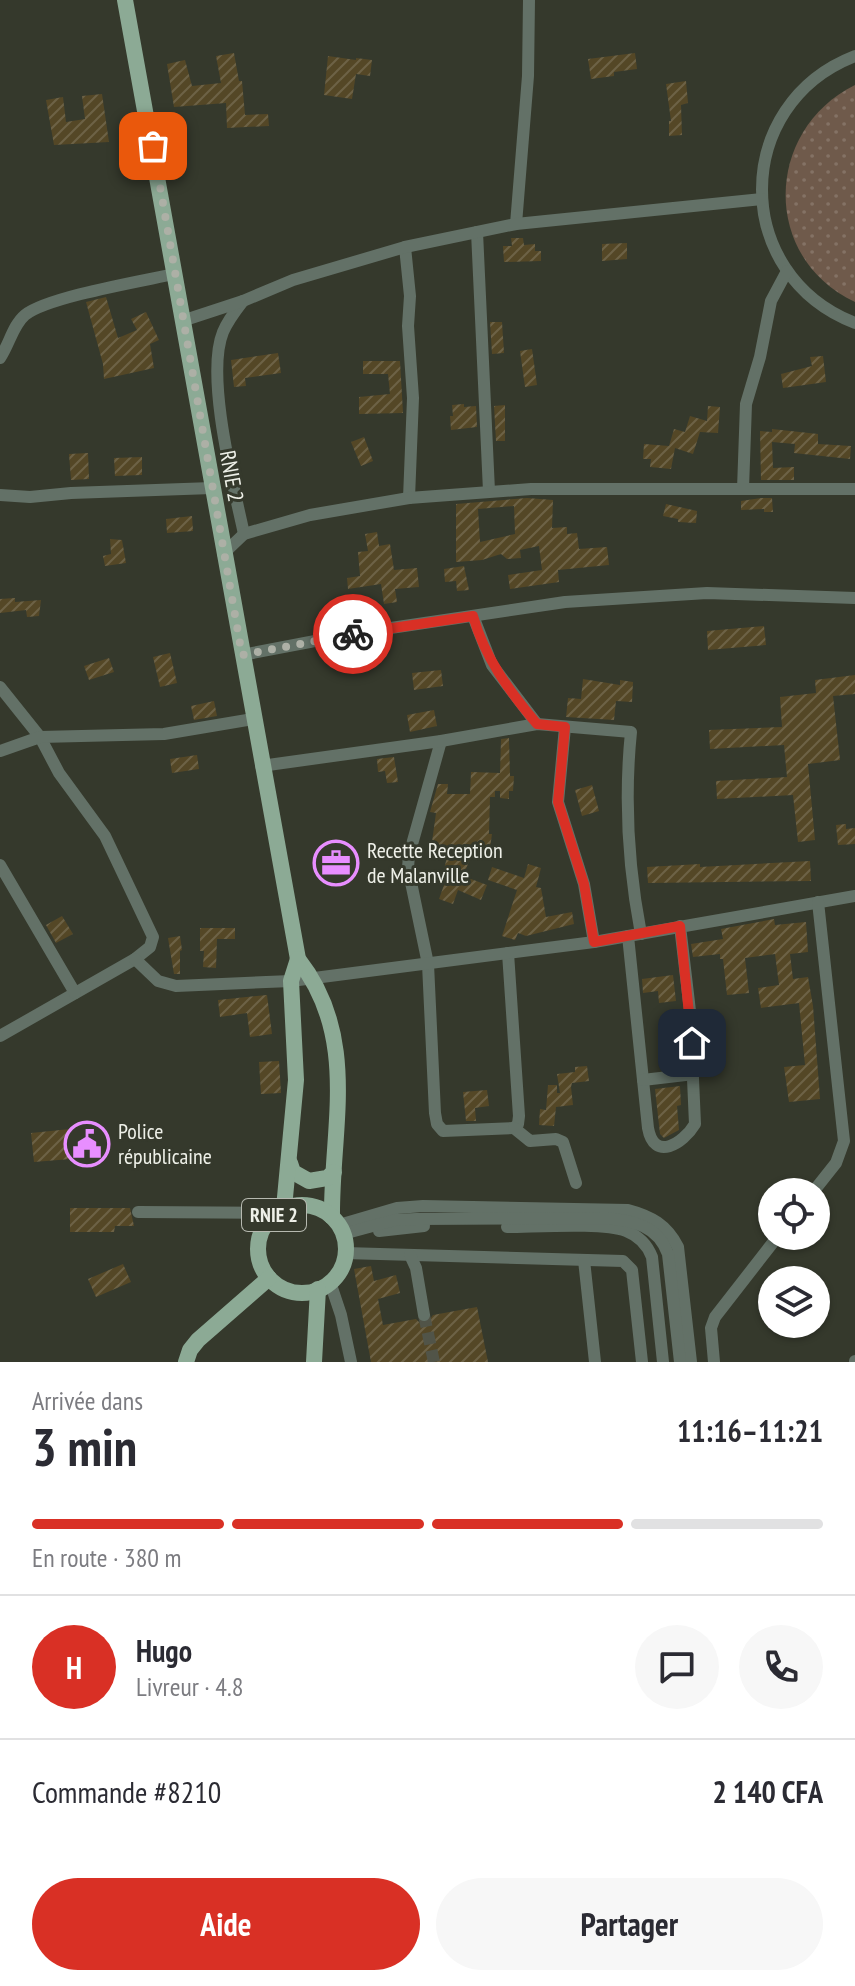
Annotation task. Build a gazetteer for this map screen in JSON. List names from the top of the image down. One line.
{"streets":{"main road":["RNIE 2"]},"places":{"office":["Recette Reception de Malanville"],"public building":["Police républicaine"]},"page":{"heading":["3 min","Arrivée dans","11:16–11:21"],"panel":["Hugo","Livreur · 4.8","Commande #8210","2 140 CFA"],"bar":"En route · 380 m","round":"H","buttons":["Aide","Partager"]}}
